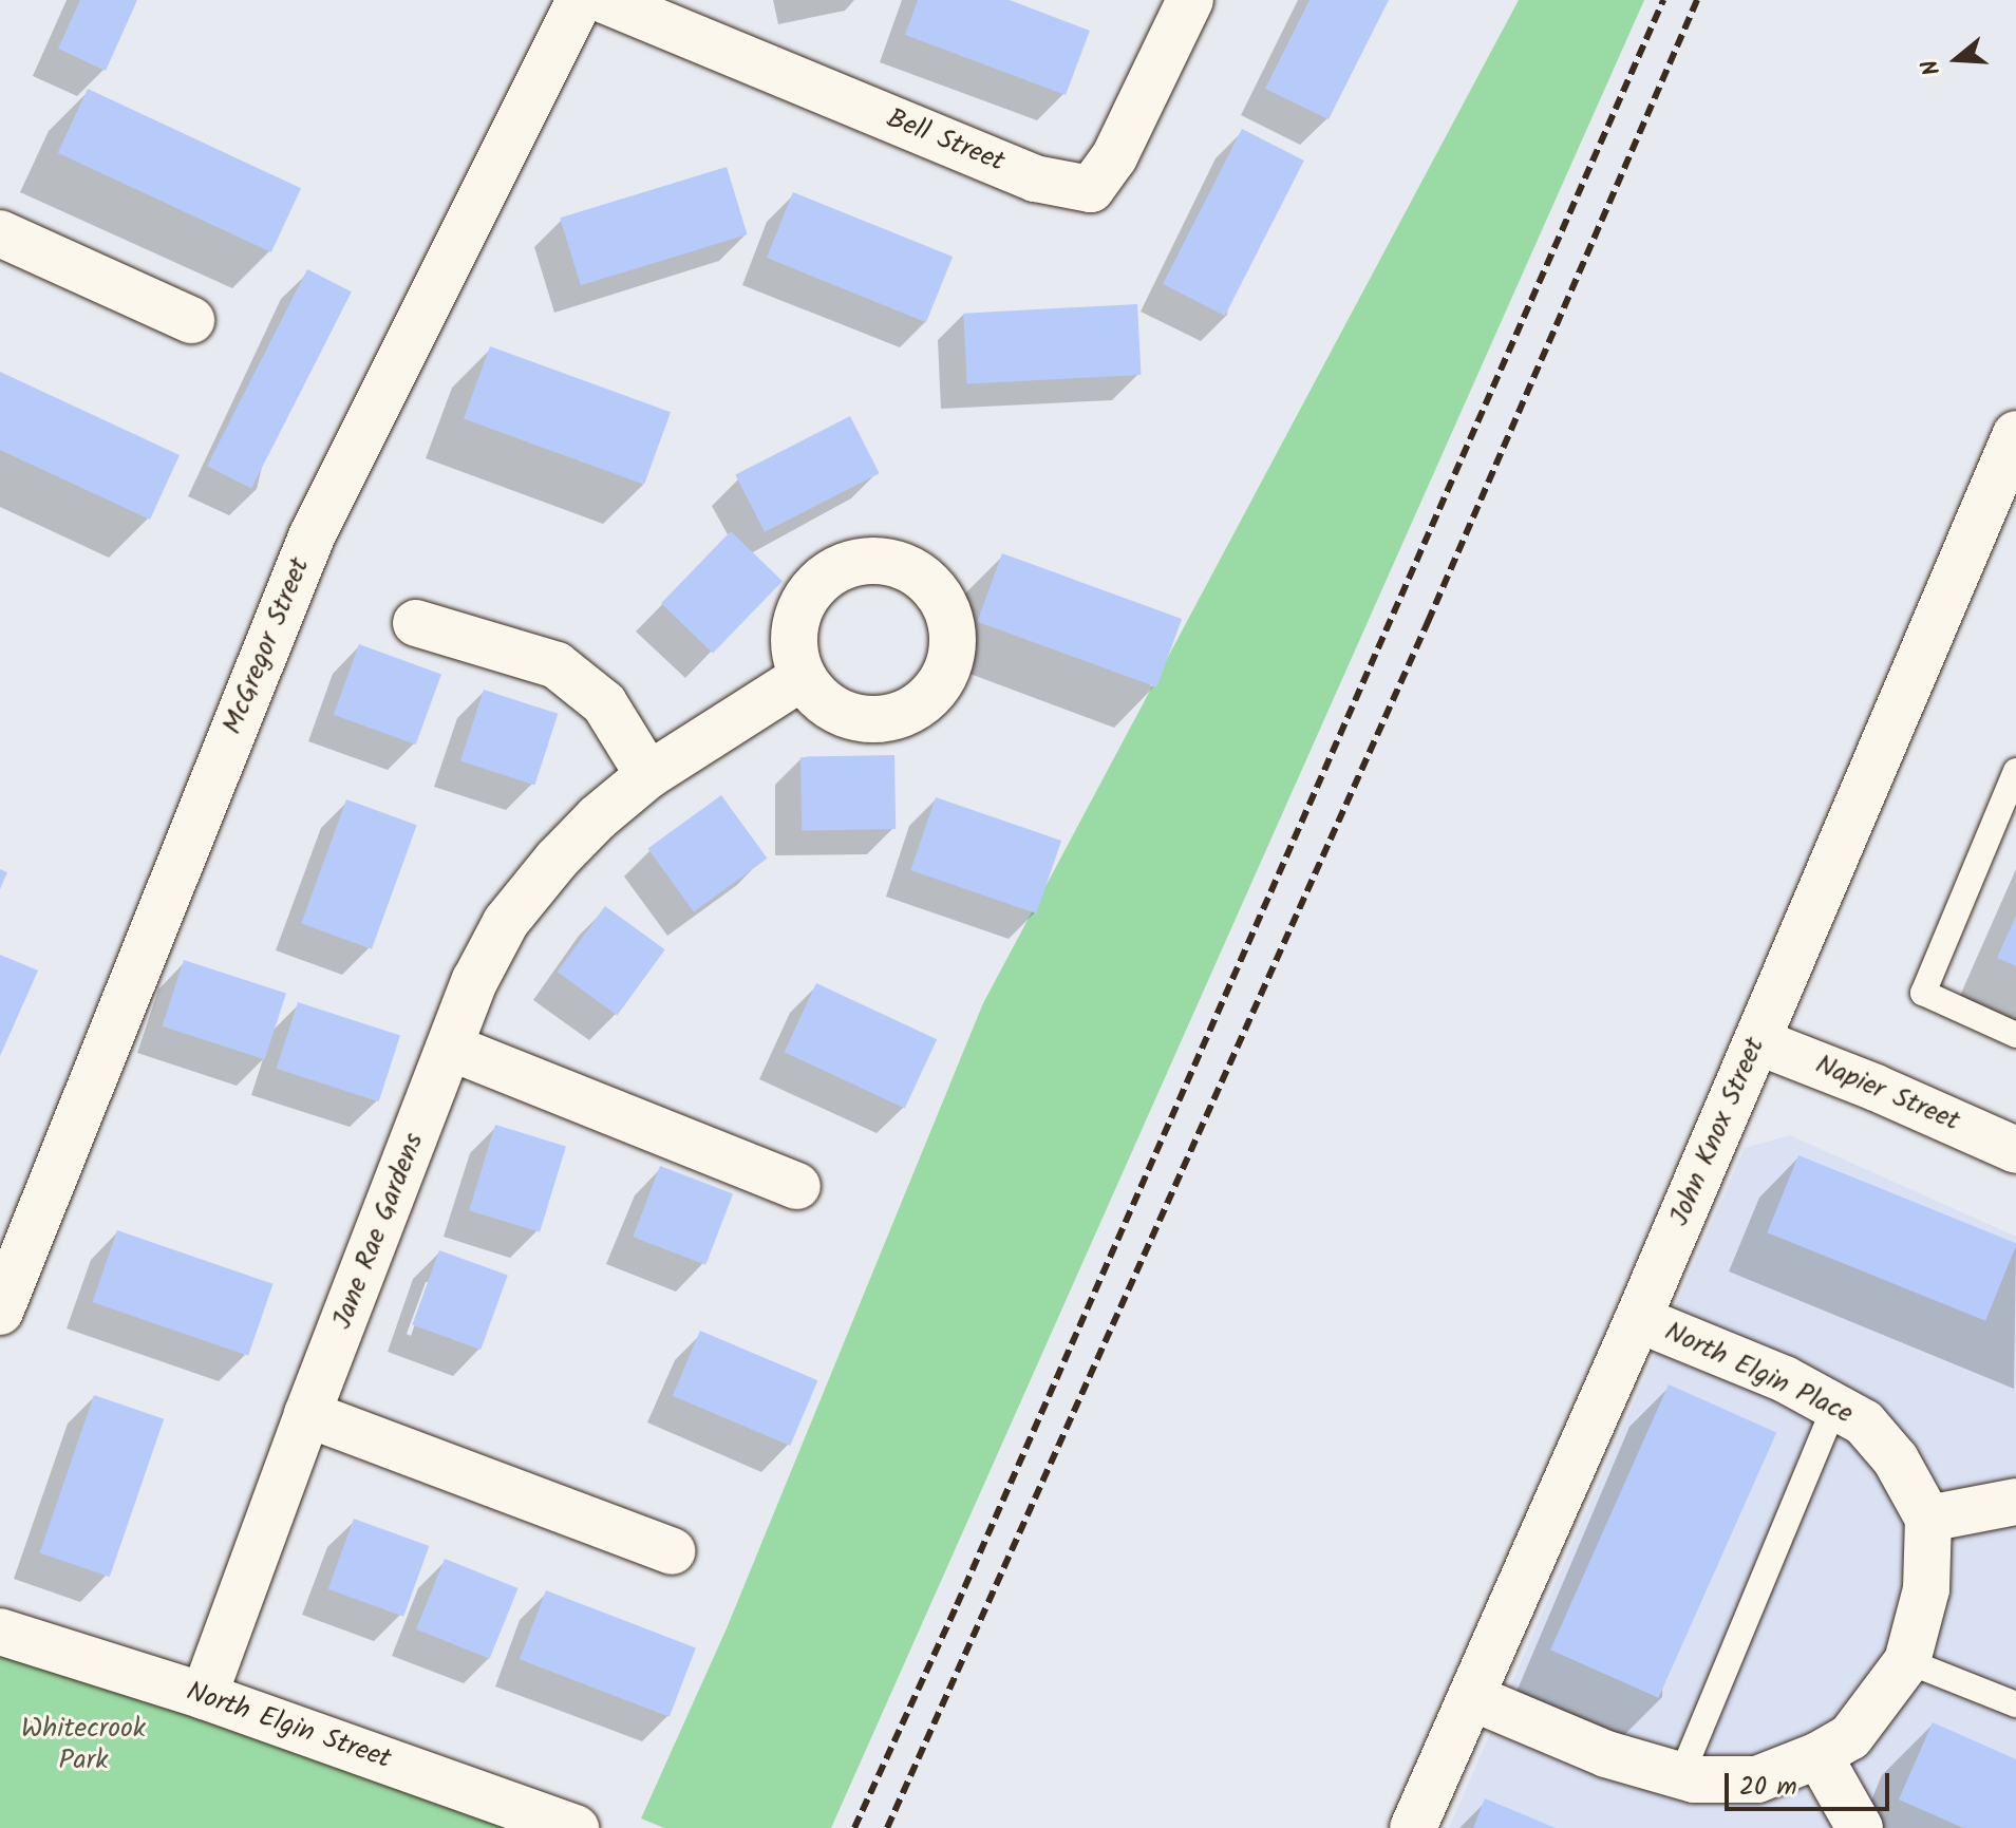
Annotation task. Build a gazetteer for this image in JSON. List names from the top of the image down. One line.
{"streets":{"street":["Bell Street","McGregor Street","Napier Street","John Knox Street","Jane Rae Gardens","North Elgin Place","North Elgin Street"]},"crossings":[["Napier Street","John Knox Street"],["John Knox Street","North Elgin Place"],["Jane Rae Gardens","North Elgin Street"]],"parks":["Whitecrook Park"],"scale_bar":"20 m","north":"left"}
